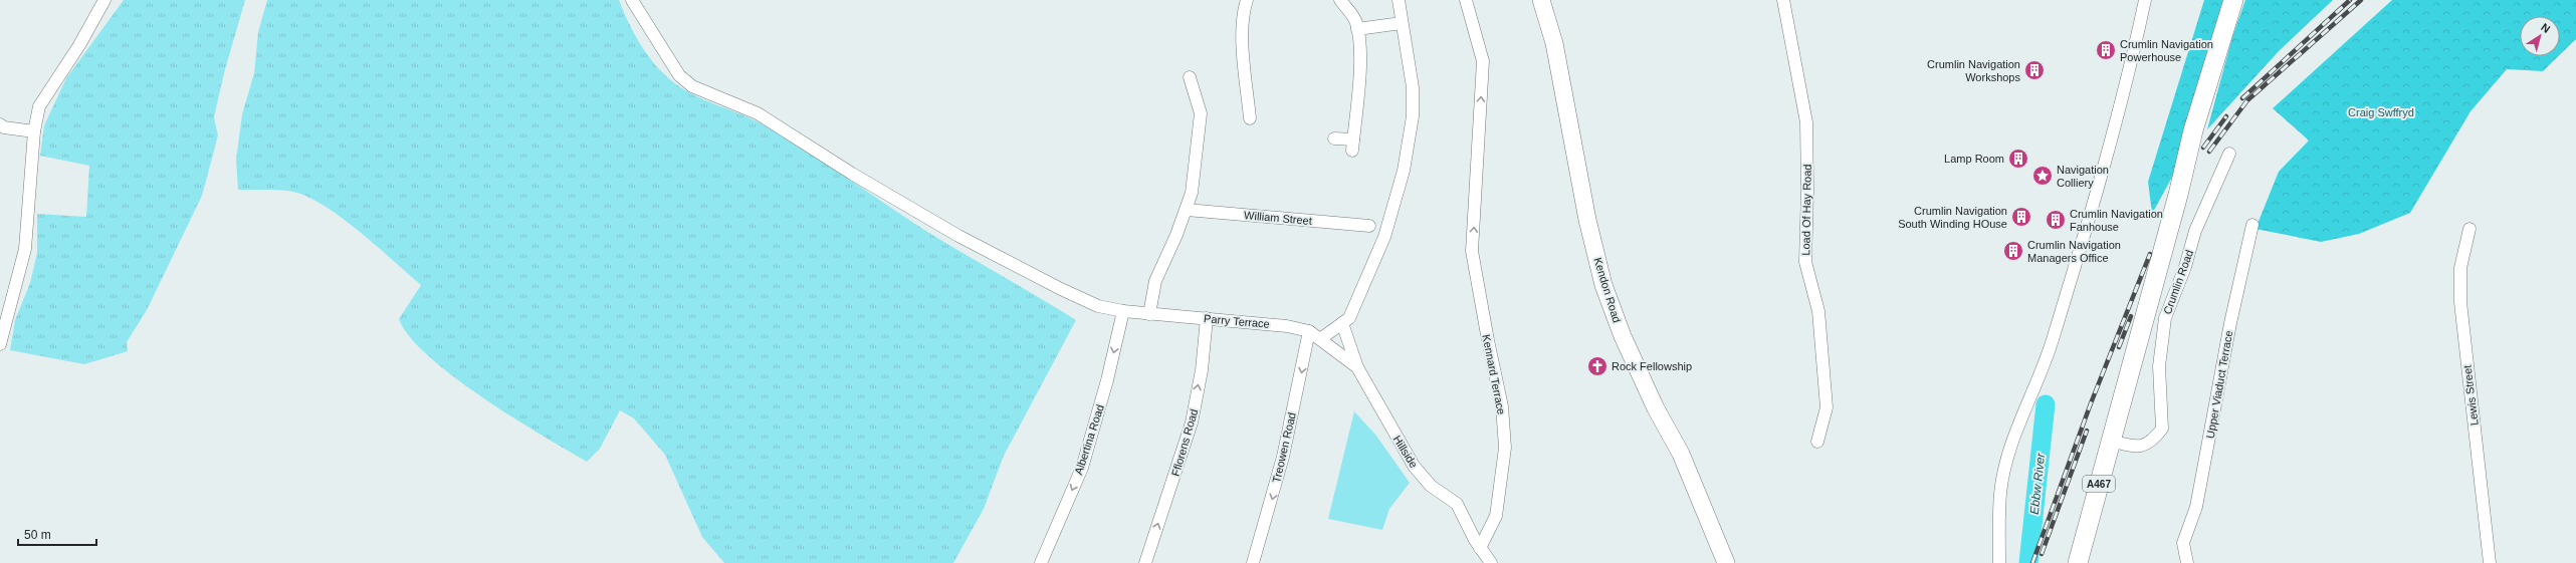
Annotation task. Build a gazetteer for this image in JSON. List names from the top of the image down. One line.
{"streets":{"main road":["Kendon Road","A467"],"street":["Load Of Hay Road","William Street","Crumlin Road","Parry Terrace","Kennard Terrace","Upper Viaduct Terrace","Lewis Street","Albertina Road","Fflorens Road","Treowen Road","Hillside"]},"crossings":[["Crumlin Road","A467"],["Parry Terrace","Albertina Road"],["Parry Terrace","Fflorens Road"],["Parry Terrace","Treowen Road"],["Parry Terrace","Hillside"],["Kennard Terrace","Hillside"]],"one_way":["Albertina Road","Fflorens Road","Treowen Road"],"water":["Ebbw River"],"parks":["Craig Swffryd"],"places":{"building":["Crumlin Navigation Powerhouse","Crumlin Navigation Workshops","Lamp Room","Crumlin Navigation South Winding HOuse","Crumlin Navigation Fanhouse","Crumlin Navigation Managers Office"],"place":["Navigation Colliery"],"church":["Rock Fellowship"]},"scale_bar":"50 m","north":"top right"}
